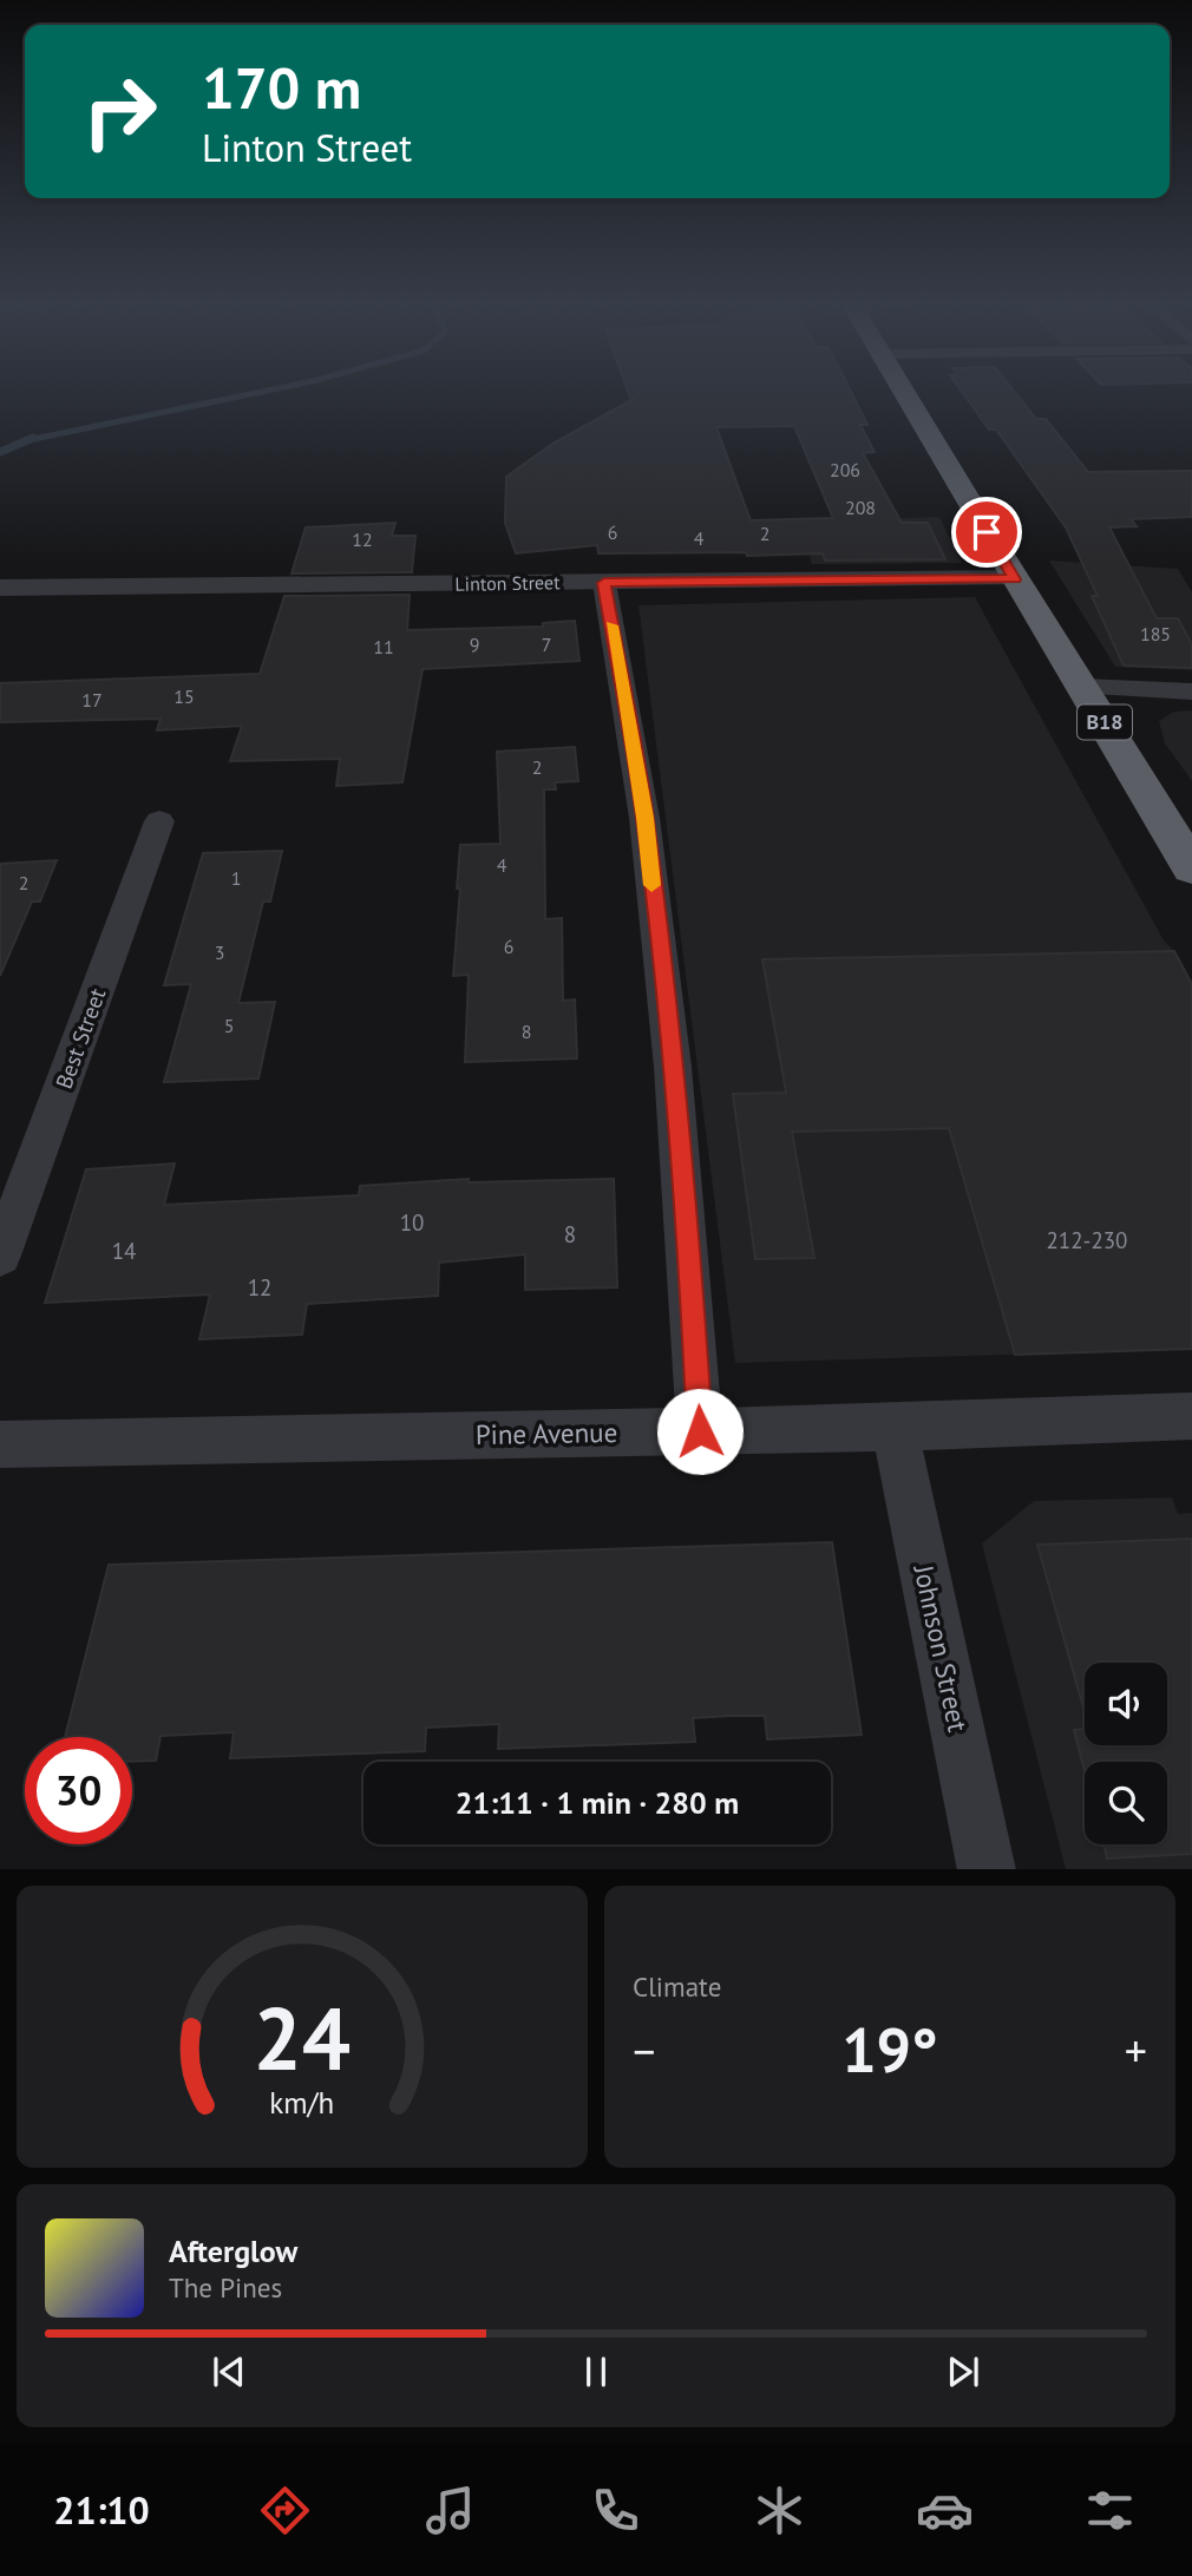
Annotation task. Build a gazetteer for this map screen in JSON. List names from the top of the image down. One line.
{"streets":{"highway":["B18"],"street":["Linton Street","Best Street","Pine Avenue","Johnson Street"]},"crossings":[["Linton Street","B18"],["Pine Avenue","Johnson Street"]],"house_numbers":["206","208","6","2","4","12","185","9","7","11","15","17","2","4","1","2","6","3","5","8","10","8","212-230","14","12"],"page":{"turn":["170 m","Linton Street"],"limit":"30","trip":"21:11 · 1 min · 280 m","tile":"Climate","heat":["−","19°","+"],"song":["Afterglow","The Pines"],"tabs":"21:10","gauge":["24","km/h"]}}
